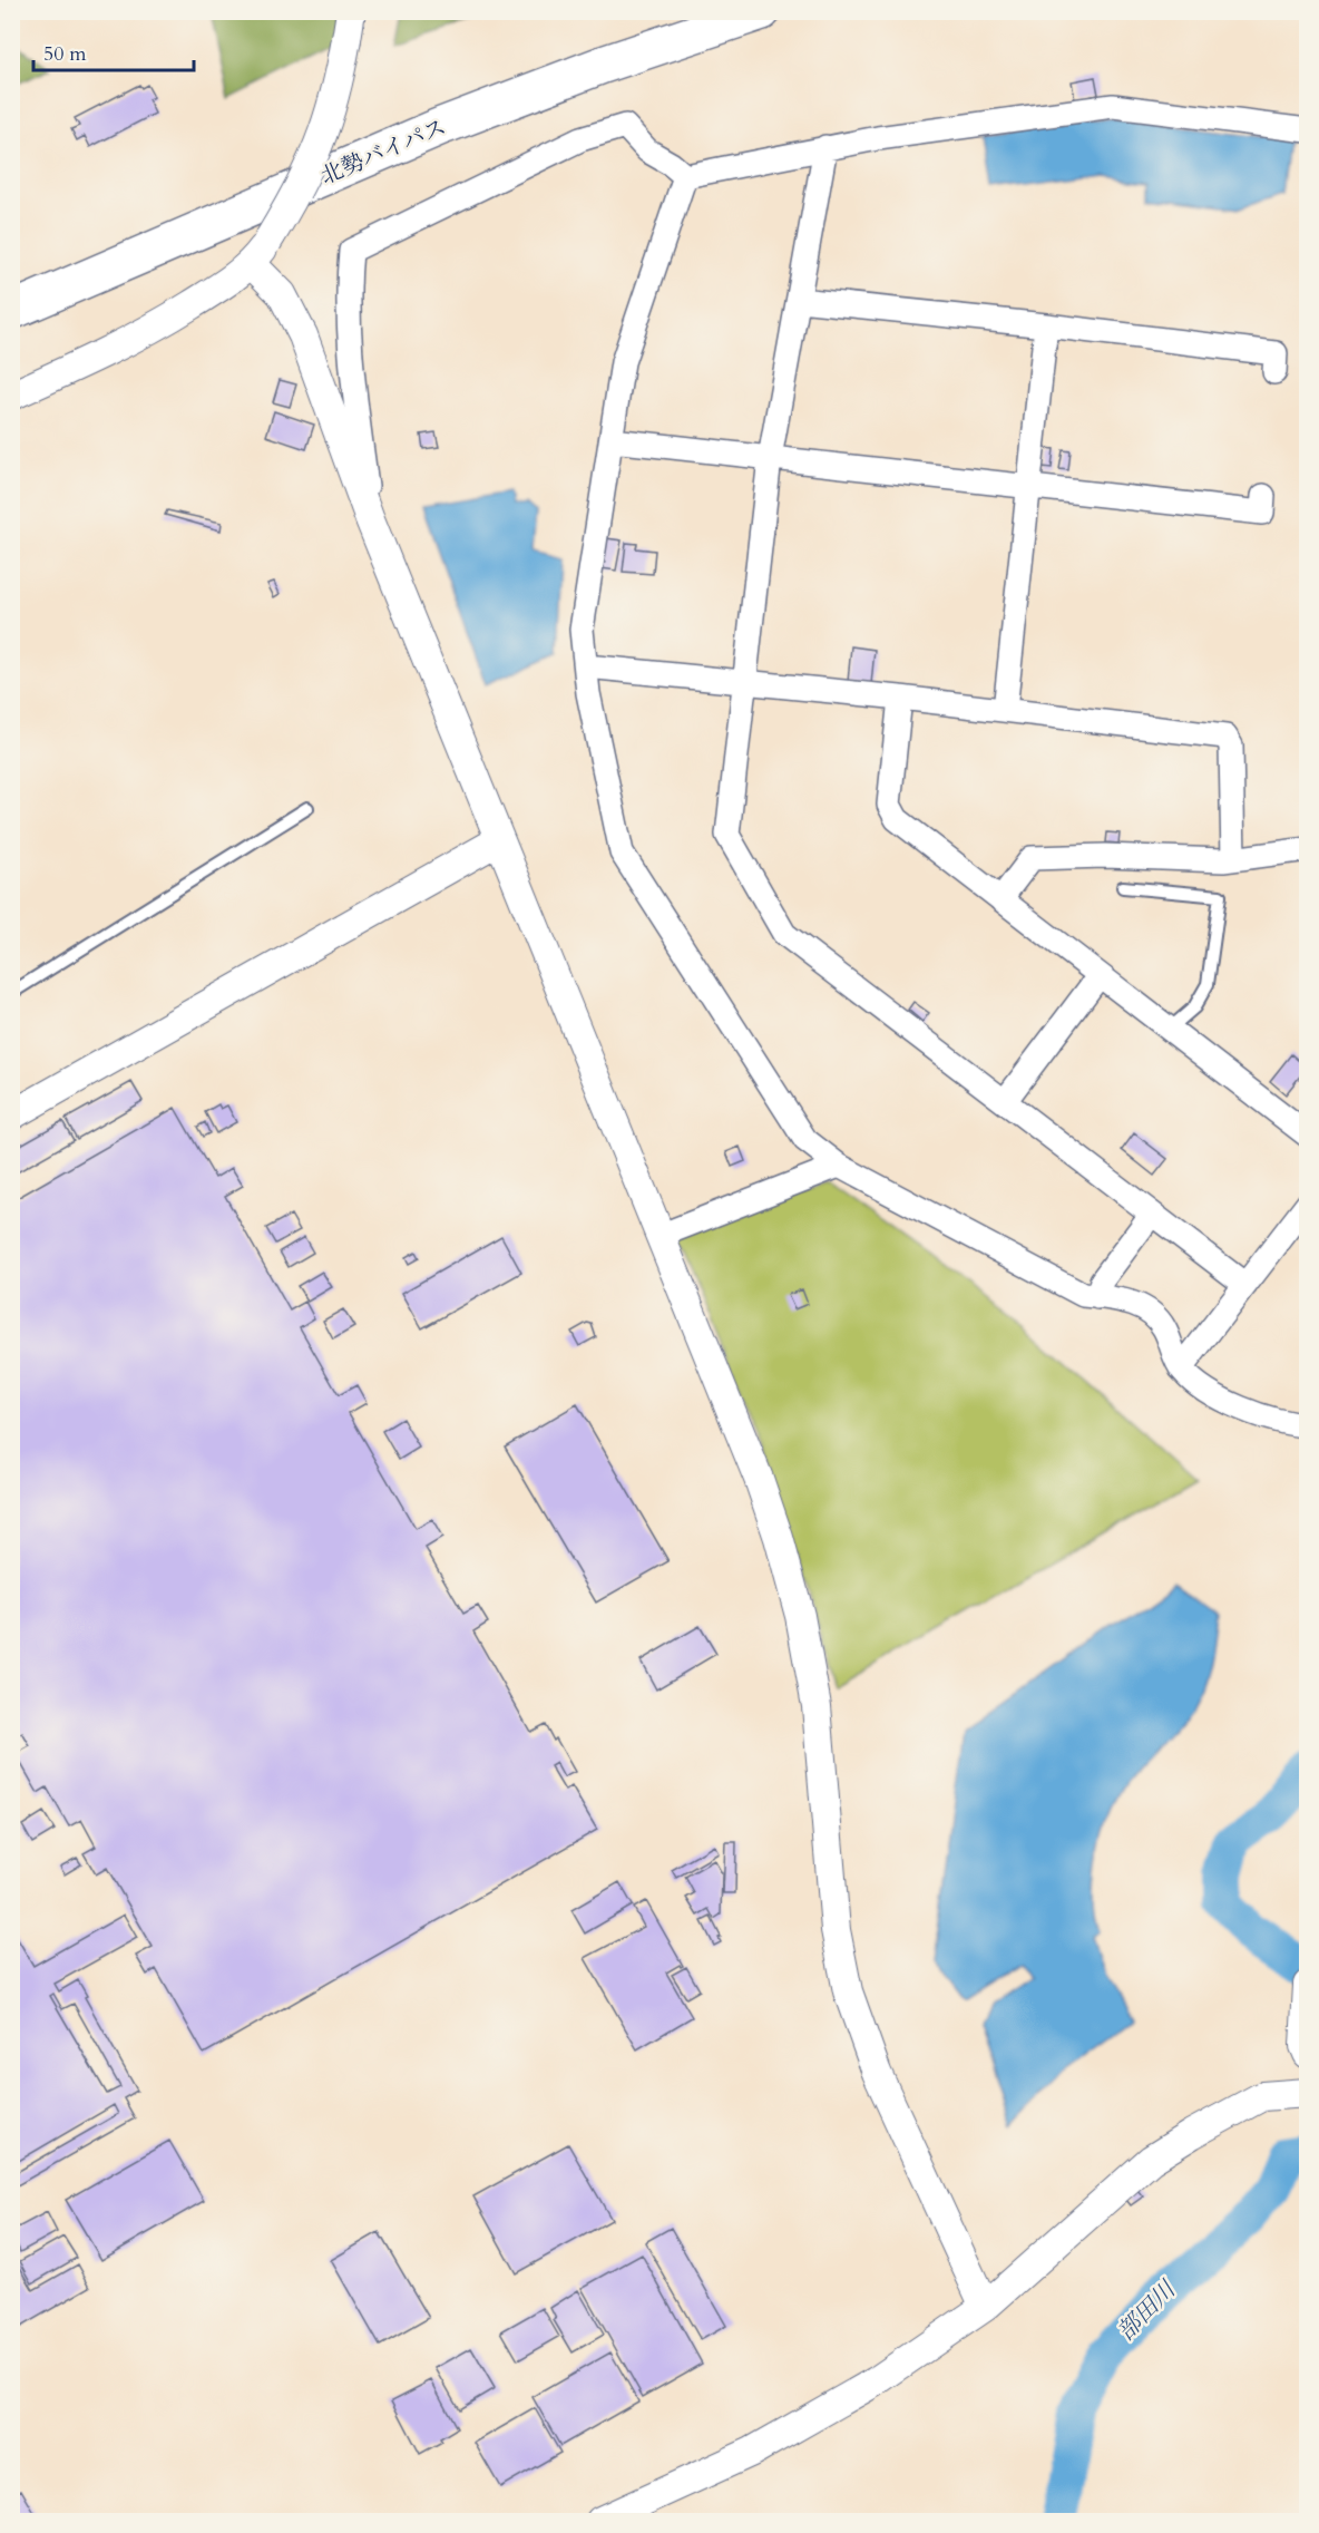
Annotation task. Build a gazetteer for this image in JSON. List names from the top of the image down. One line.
{"streets":{"highway":["北勢バイパス"]},"water":["部田川"],"scale_bar":"50 m"}
